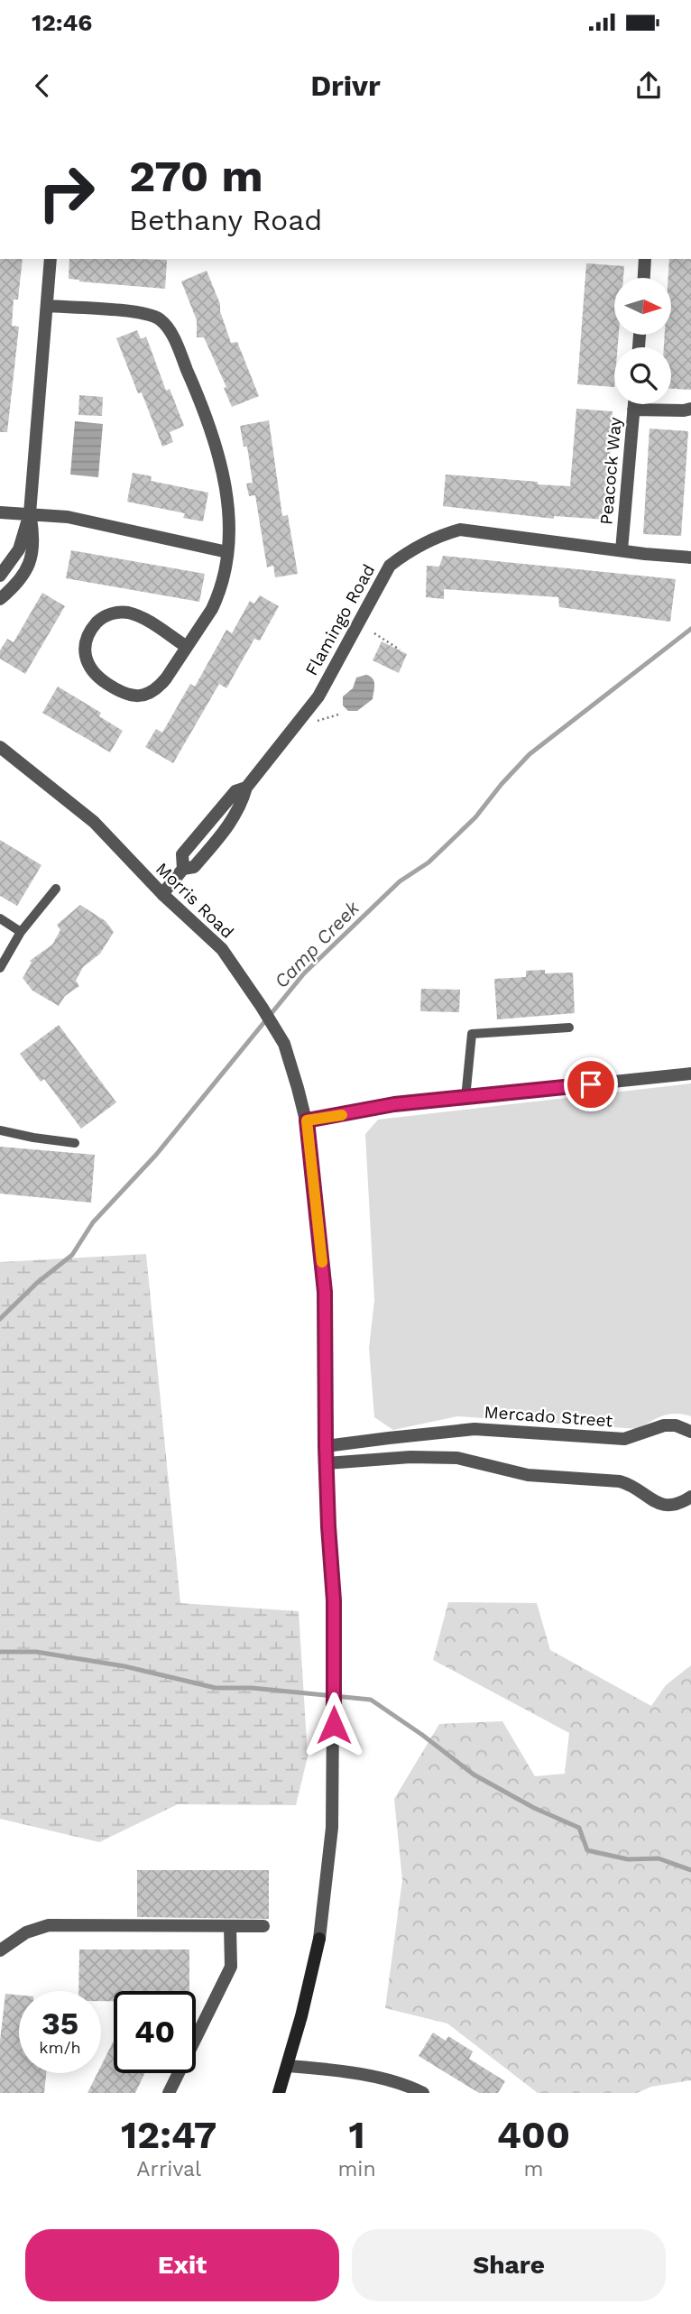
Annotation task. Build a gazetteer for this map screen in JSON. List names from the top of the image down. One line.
{"streets":{"street":["Peacock Way","Flamingo Road","Morris Road","Mercado Street"]},"crossings":[["Peacock Way","Flamingo Road"],["Flamingo Road","Morris Road"],["Morris Road","Mercado Street"]],"water":["Camp Creek"],"north":"right","page":{"status":"12:46","header":"Drivr","turn":["270 m","Bethany Road"],"speed":"35 km/h","limit":"40","eta":["12:47","Arrival","1","min","400","m"],"buttons":["Exit","Share"]}}
